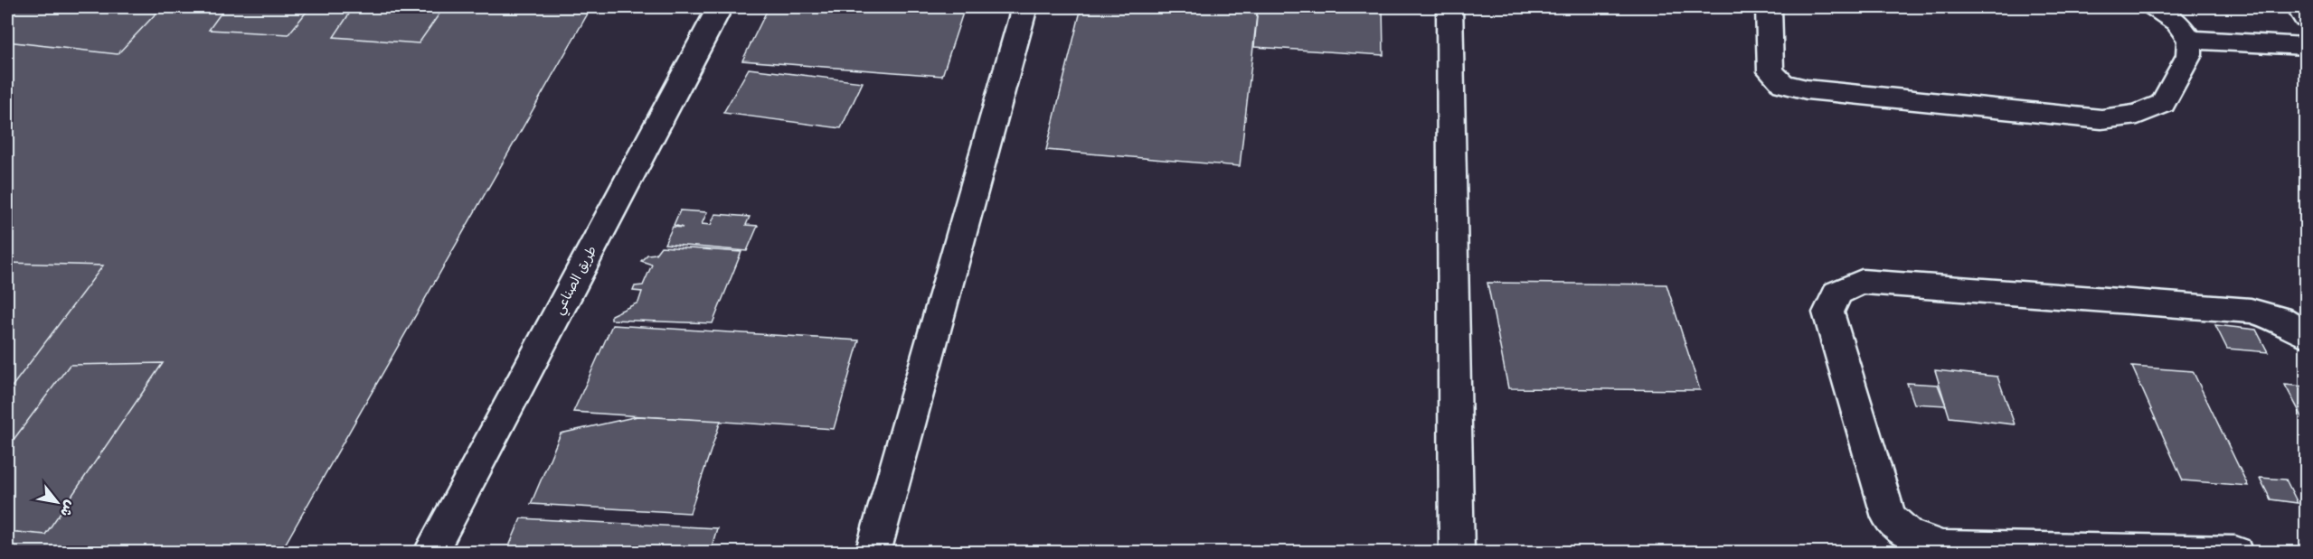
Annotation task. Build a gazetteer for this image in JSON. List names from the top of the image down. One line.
{"streets":{"street":["طريق الصناعي"]},"north":"bottom right"}
